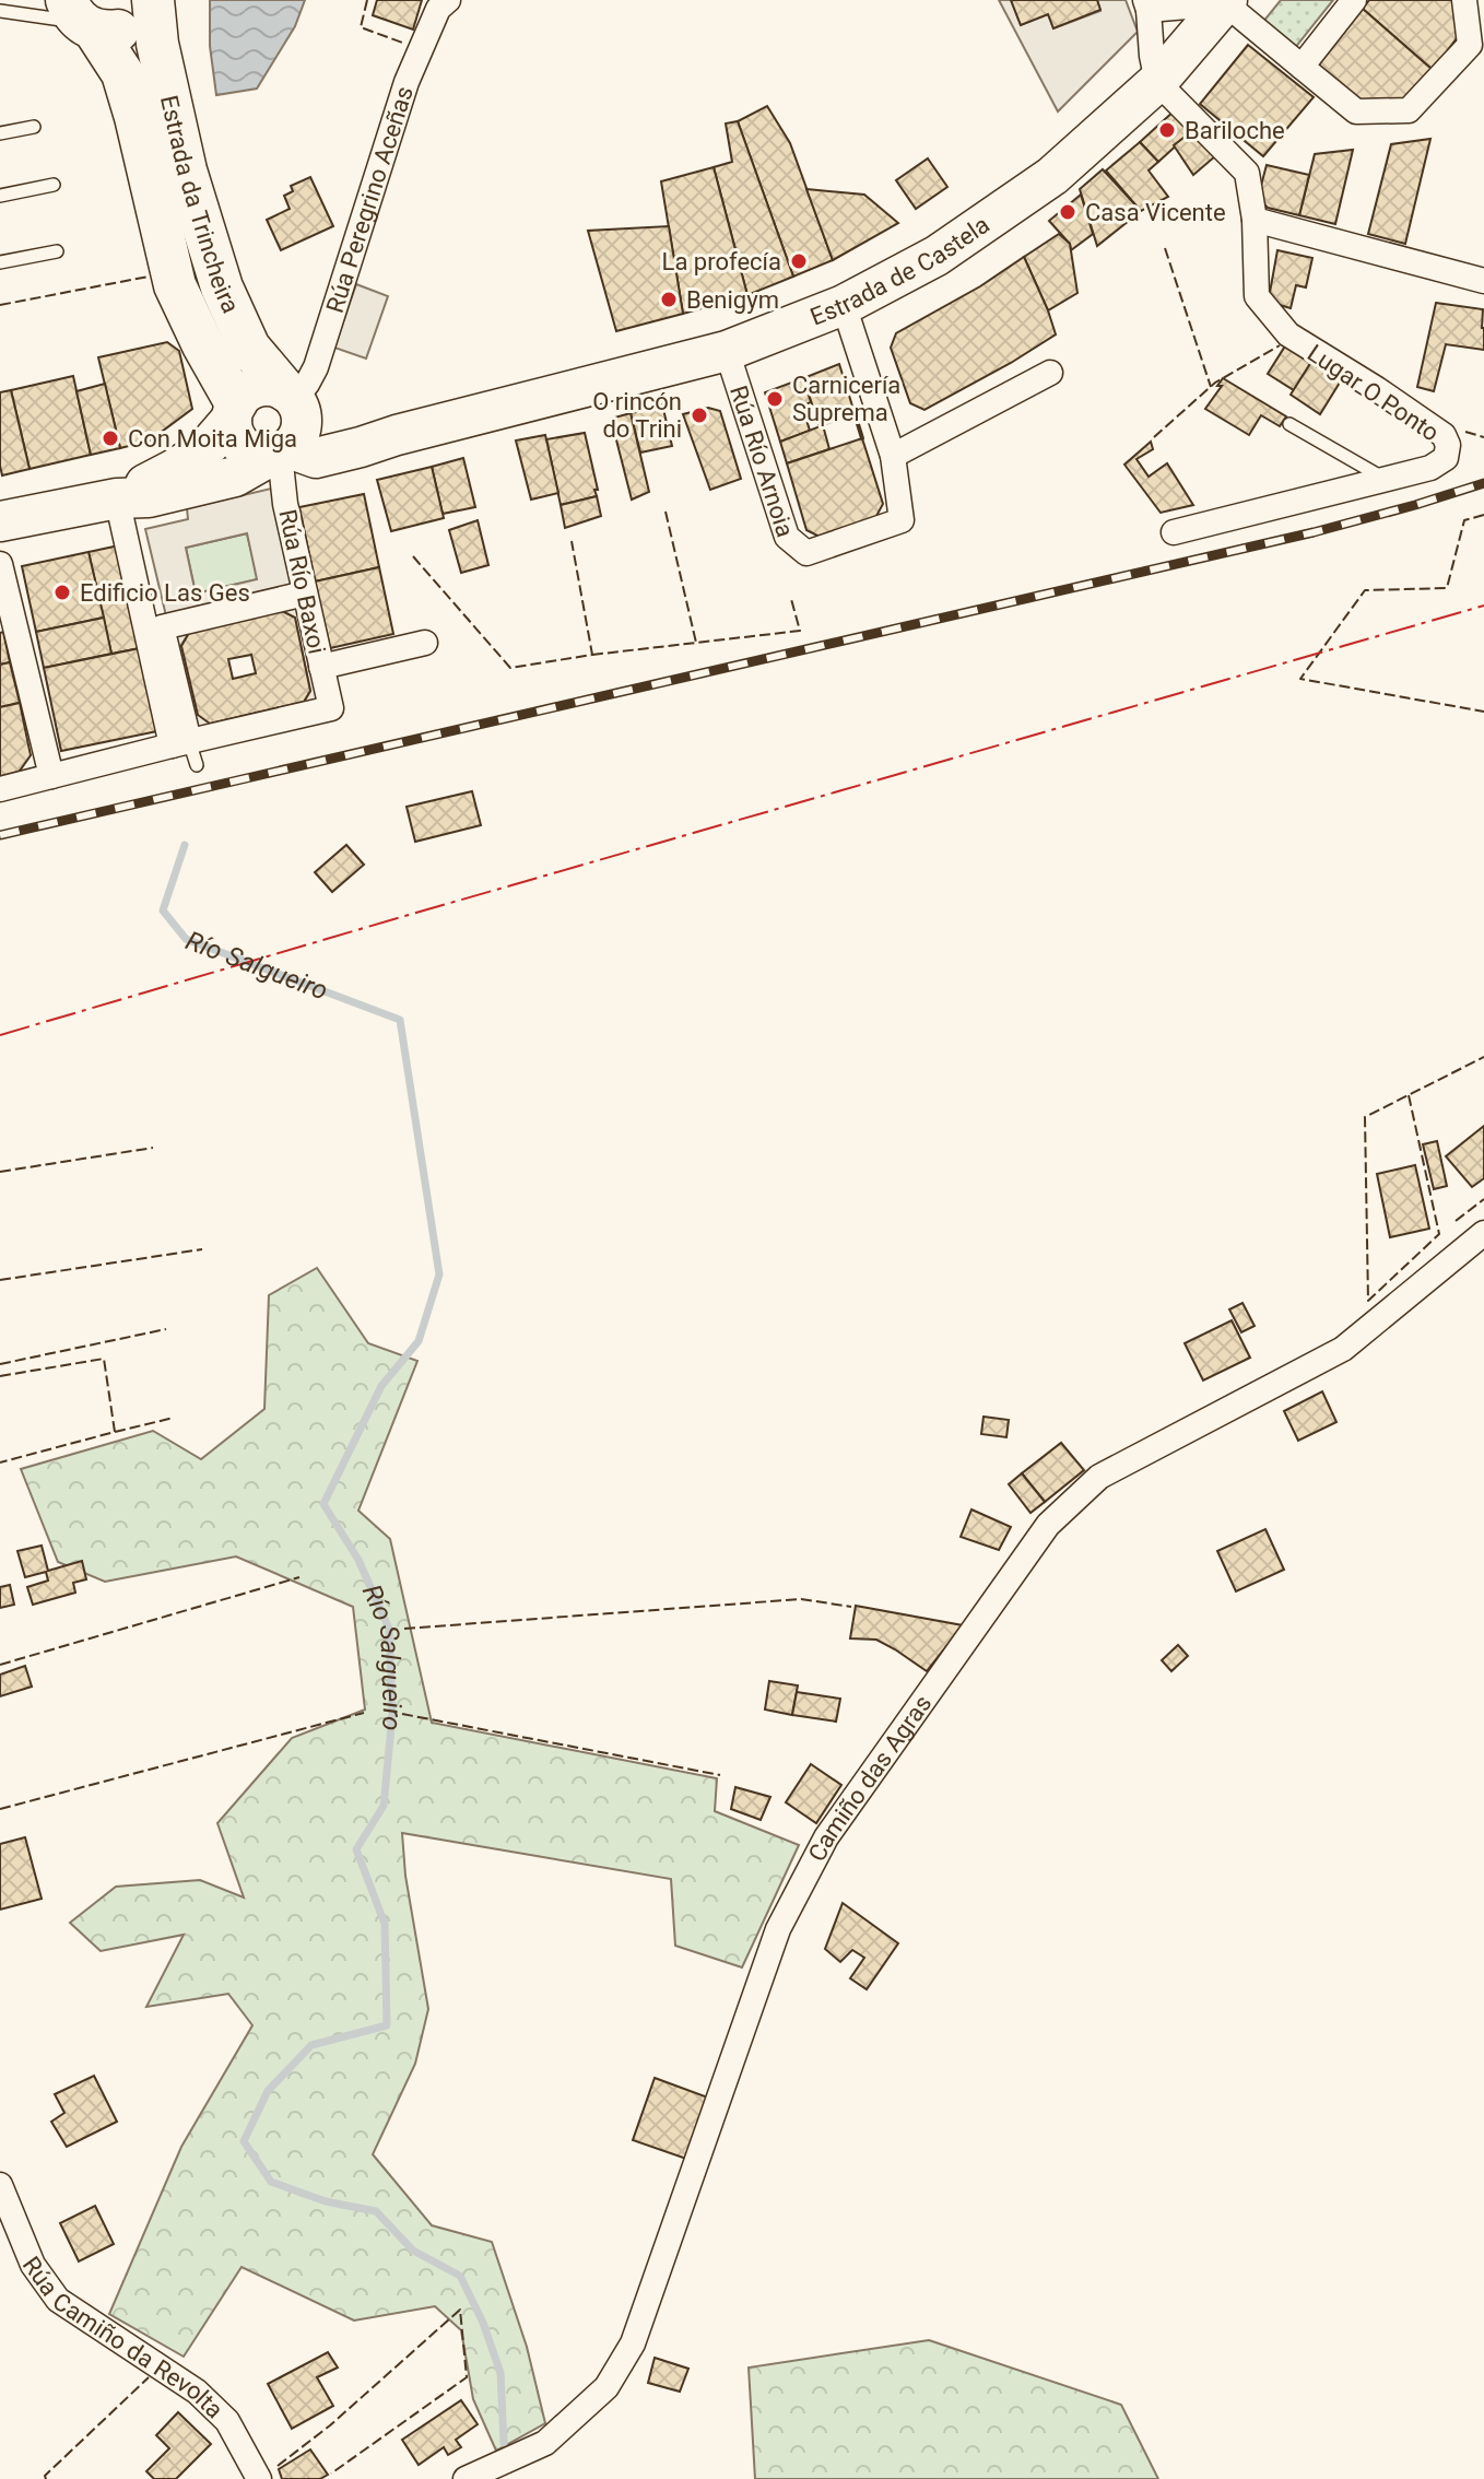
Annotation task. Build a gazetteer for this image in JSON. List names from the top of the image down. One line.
{"streets":{"highway":["Estrada da Trincheira"],"main road":["Estrada de Castela"],"street":["Rúa Peregrino Aceñas","Lugar O Ponto","Rúa Río Arnoia","Rúa Río Baxoi","Camiño das Agras","Rúa Camiño da Revolta"]},"crossings":[["Rúa Peregrino Aceñas","Estrada da Trincheira"],["Rúa Peregrino Aceñas","Estrada de Castela"],["Rúa Peregrino Aceñas","Rúa Río Baxoi"],["Estrada da Trincheira","Estrada de Castela"],["Estrada da Trincheira","Rúa Río Baxoi"],["Estrada de Castela","Lugar O Ponto"],["Estrada de Castela","Rúa Río Arnoia"],["Estrada de Castela","Rúa Río Baxoi"]],"water":["Río Salgueiro"],"places":["Bariloche","Casa Vicente","La profecía","Benigym","Carnicería Suprema","O rincón do Trini","Con Moita Miga","Edificio Las Ges"]}
